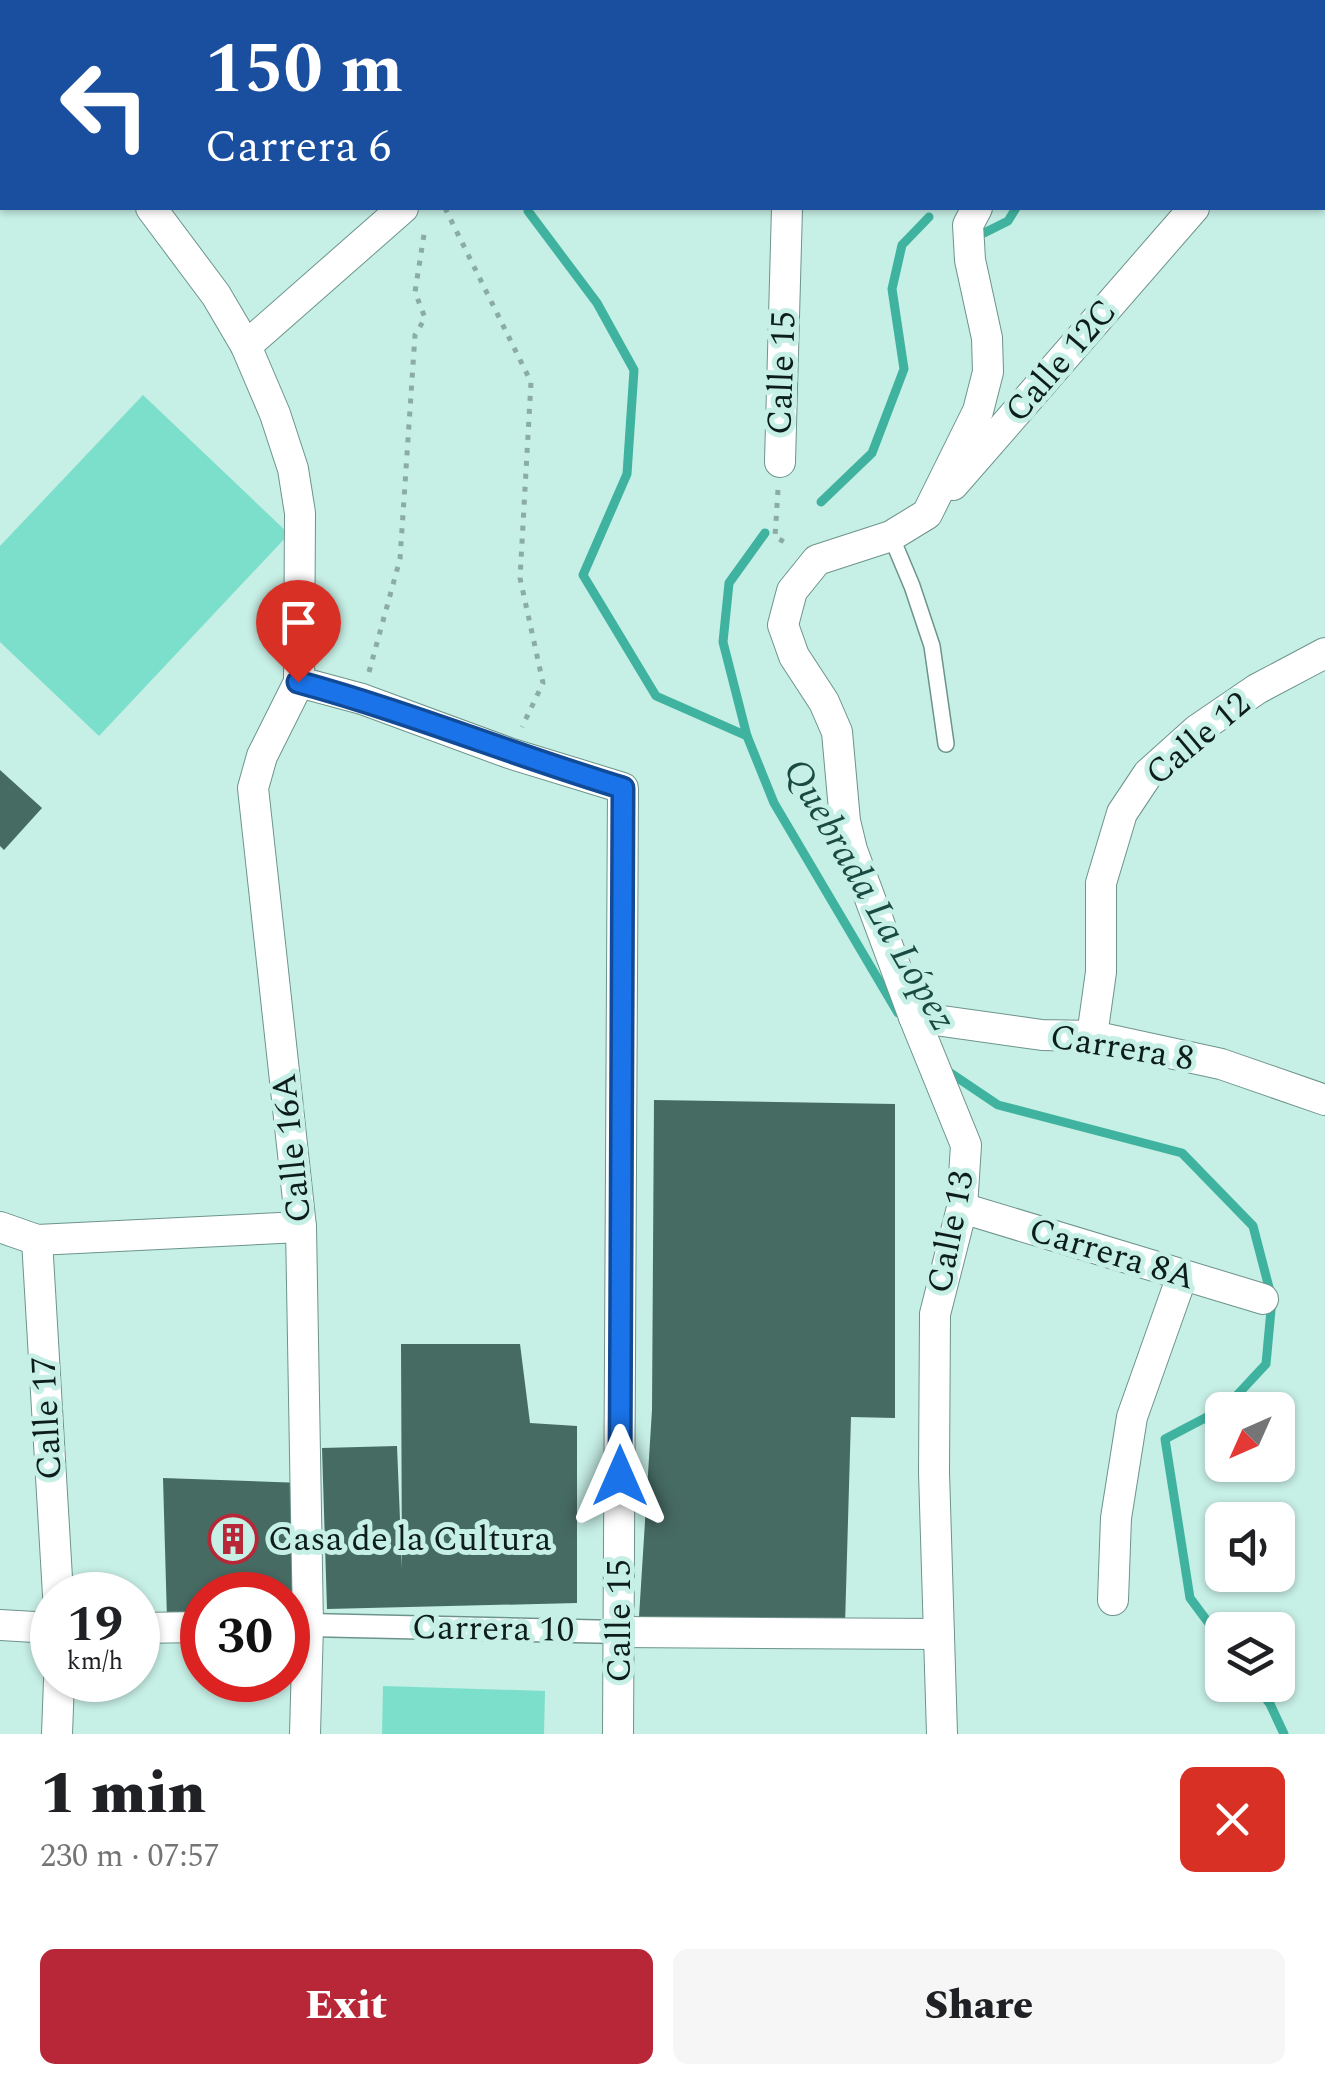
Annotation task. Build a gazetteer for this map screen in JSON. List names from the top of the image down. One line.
{"streets":{"street":["Calle 12C","Calle 15","Calle 12","Carrera 8","Calle 16A","Calle 13","Carrera 8A","Calle 17","Carrera 10"]},"crossings":[["Calle 12C","Calle 13"],["Calle 15","Carrera 10"],["Calle 12","Carrera 8"],["Carrera 8","Calle 13"],["Calle 13","Carrera 8A"],["Calle 13","Carrera 10"]],"water":["Quebrada La López"],"places":{"building":["Casa de la Cultura"]},"north":"bottom left","page":{"turn":["150 m","Carrera 6"],"speed":"19 km/h","limit":"30","heading":["1 min","230 m · 07:57"],"buttons":["Exit","Share"]}}
